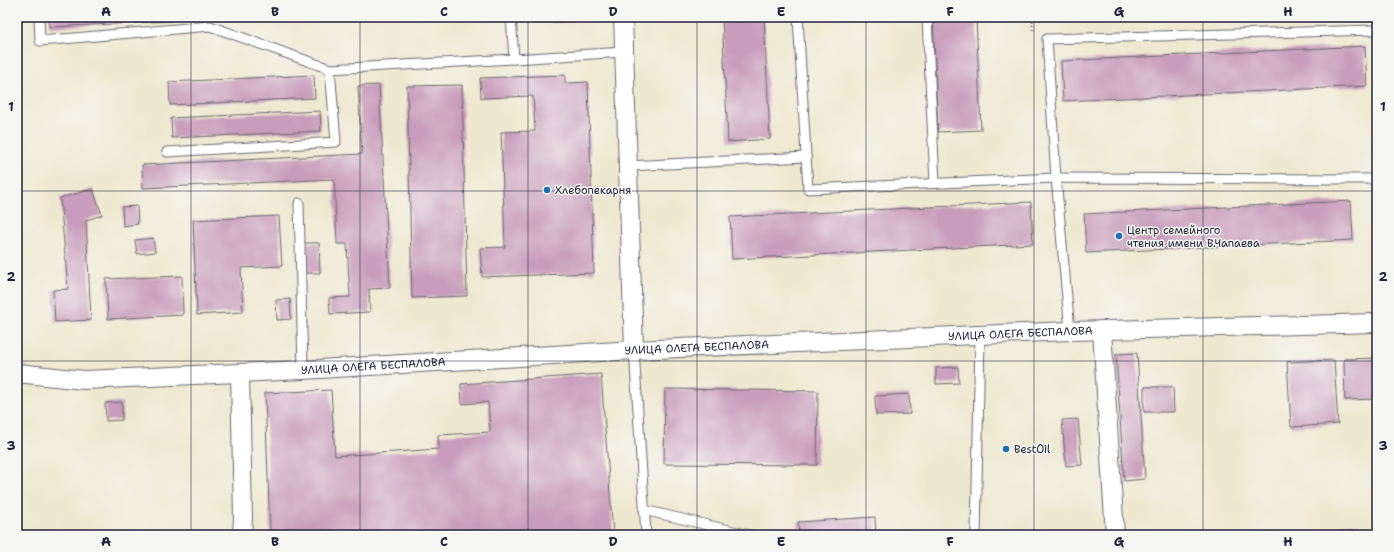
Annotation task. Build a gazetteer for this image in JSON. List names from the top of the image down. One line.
{"streets":{"street":["УЛИЦА ОЛЕГА БЕСПАЛОВА"]},"places":["Хлебопекарня","Центр семейного чтения имени В.Чапаева","BestOil"],"grid":{"columns":["A","B","C","D","E","F","G","H"],"rows":["1","2","3"]}}
